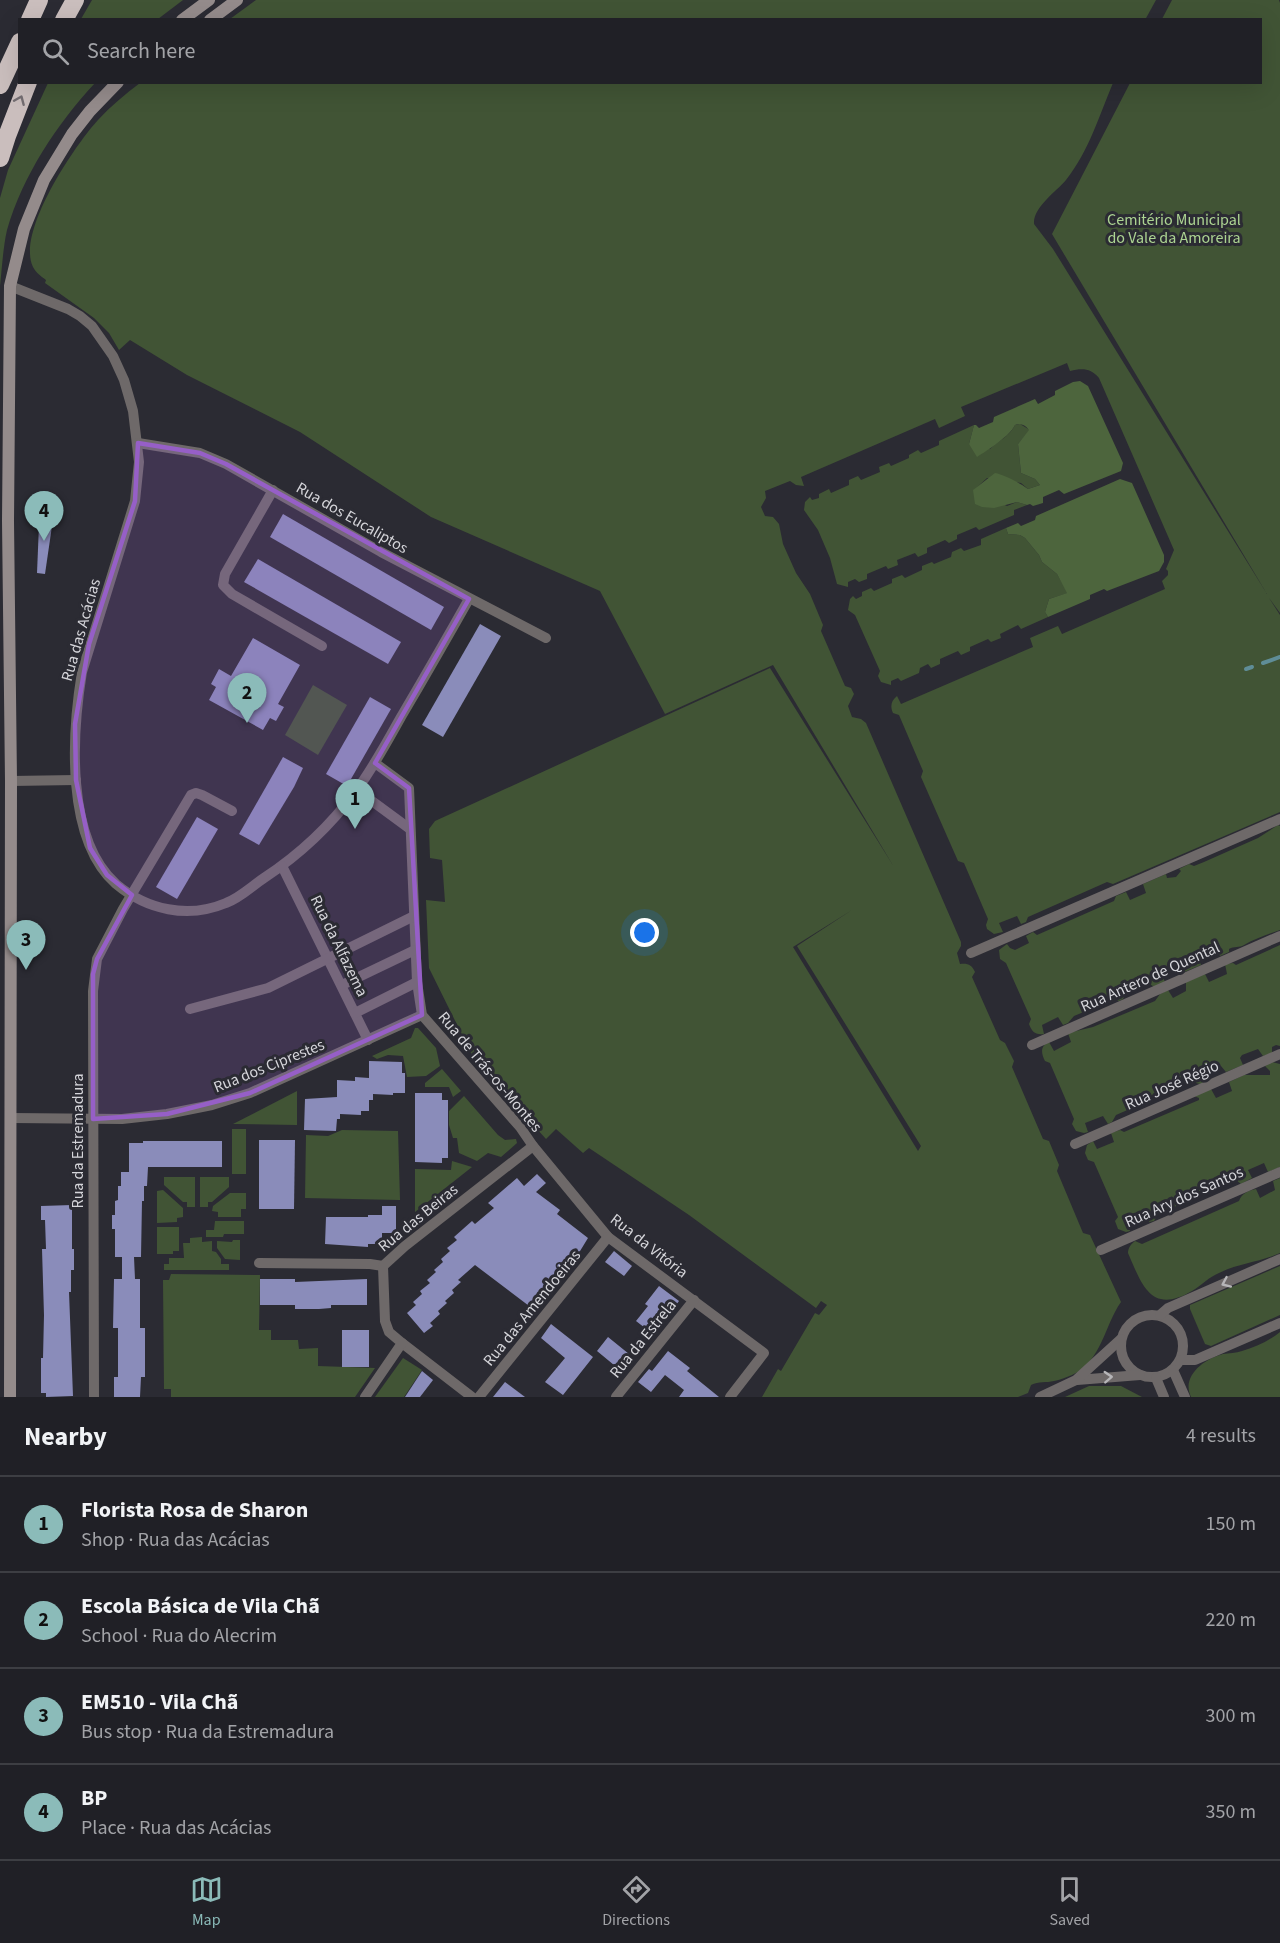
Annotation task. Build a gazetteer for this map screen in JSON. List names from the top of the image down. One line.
{"streets":{"street":["Rua dos Eucaliptos","Rua das Acácias","Rua da Alfazema","Rua Antero de Quental","Rua dos Ciprestes","Rua de Trás-os-Montes","Rua José Régio","Rua da Estremadura","Rua Ary dos Santos","Rua das Beiras","Rua da Vitória","Rua das Amendoeiras","Rua da Estrela"]},"crossings":[["Rua dos Eucaliptos","Rua das Acácias"],["Rua das Acácias","Rua da Alfazema"],["Rua das Acácias","Rua de Trás-os-Montes"],["Rua das Acácias","Rua da Estremadura"],["Rua da Alfazema","Rua dos Ciprestes"],["Rua dos Ciprestes","Rua de Trás-os-Montes"],["Rua dos Ciprestes","Rua da Estremadura"],["Rua de Trás-os-Montes","Rua das Beiras"],["Rua de Trás-os-Montes","Rua da Vitória"],["Rua das Beiras","Rua da Vitória"],["Rua da Vitória","Rua das Amendoeiras"],["Rua da Vitória","Rua da Estrela"]],"parks":["Cemitério Municipal do Vale da Amoreira"],"page":{"search":"Search here","pins":["4","2","1","3"],"heading":["Nearby","4 results"],"list":[{"mark":"1","name":"Florista Rosa de Sharon","note":"Shop · Rua das Acácias","value":"150 m"},{"mark":"2","name":"Escola Básica de Vila Chã","note":"School · Rua do Alecrim","value":"220 m"},{"mark":"3","name":"EM510 - Vila Chã","note":"Bus stop · Rua da Estremadura","value":"300 m"},{"mark":"4","name":"BP","note":"Place · Rua das Acácias","value":"350 m"}],"nav":["Map","Directions","Saved"]}}
